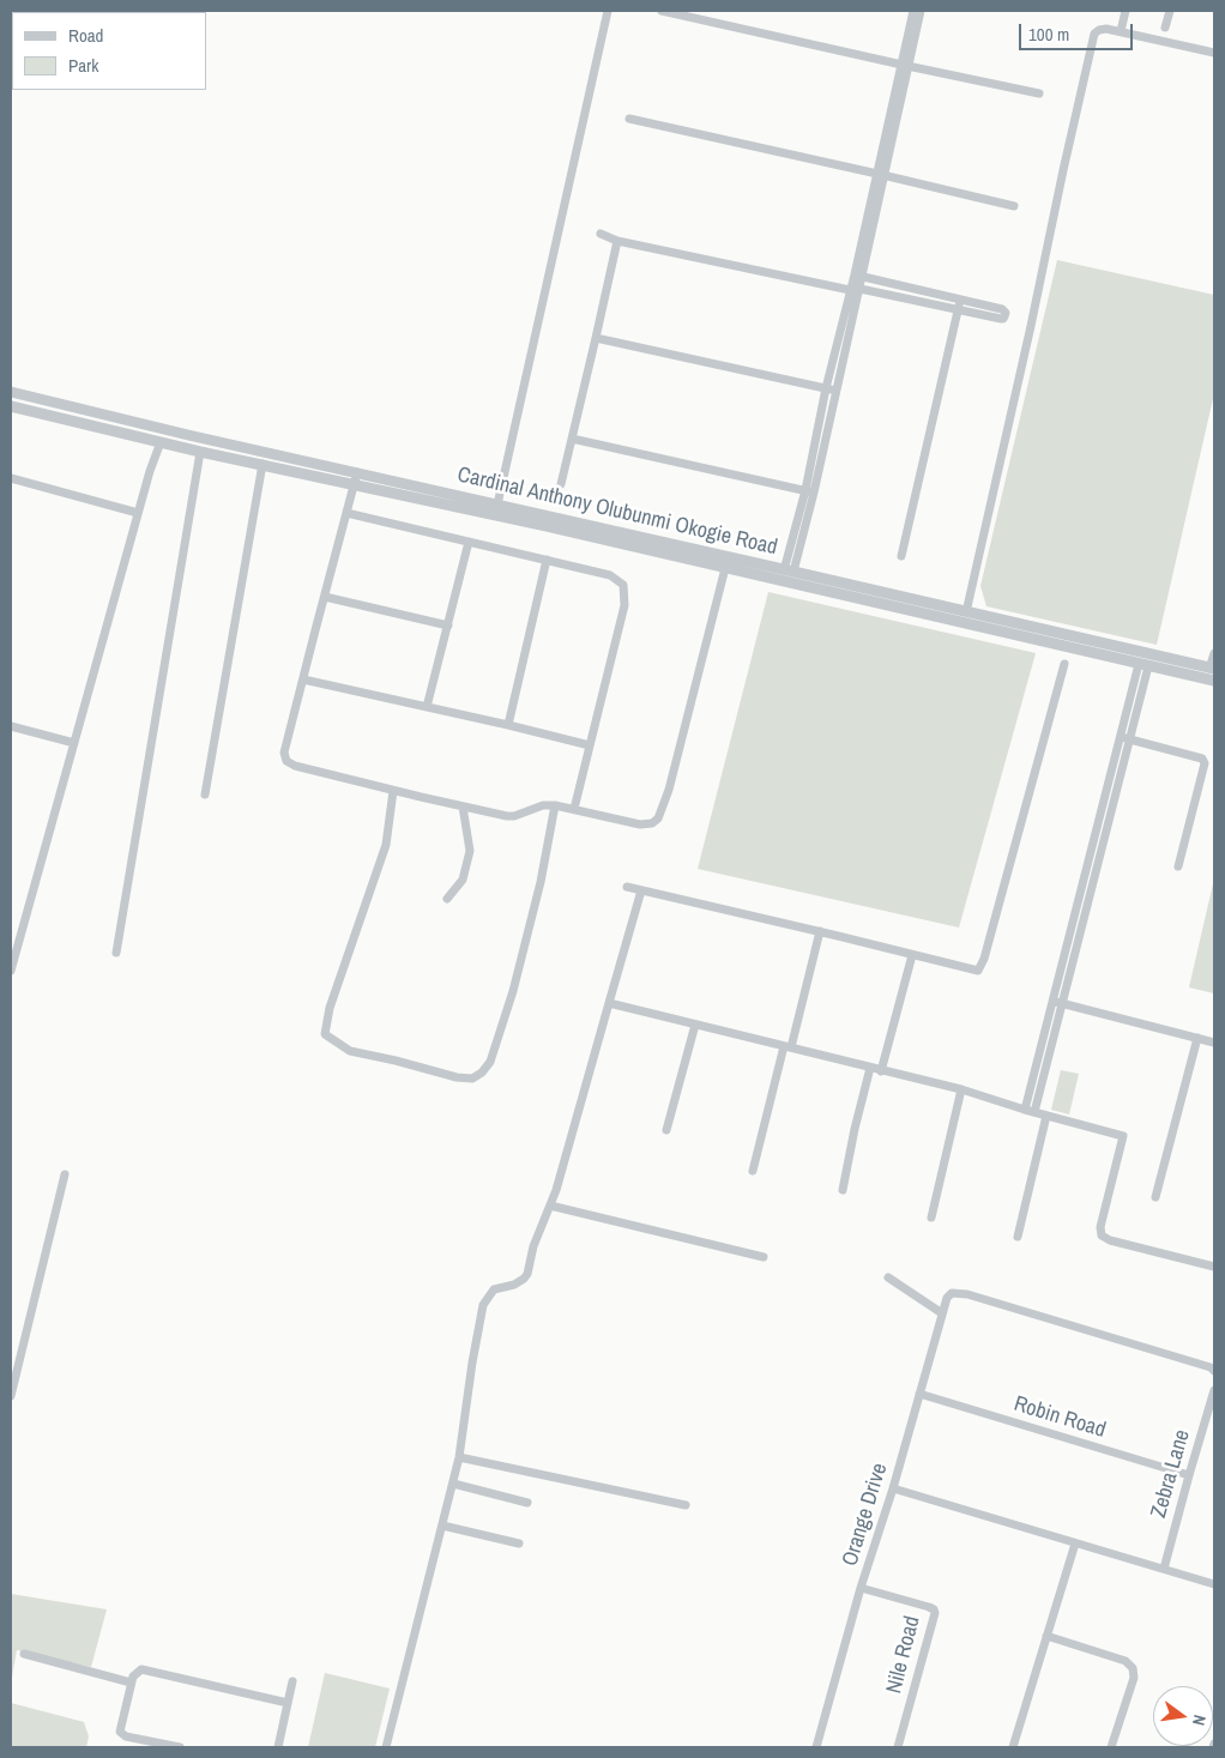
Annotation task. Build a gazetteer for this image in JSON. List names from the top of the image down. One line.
{"streets":{"street":["Cardinal Anthony Olubunmi Okogie Road","Robin Road","Zebra Lane","Orange Drive","Nile Road"]},"crossings":[["Robin Road","Zebra Lane"],["Robin Road","Orange Drive"],["Orange Drive","Nile Road"]],"legend":["Road","Park"],"scale_bar":"100 m","north":"right"}
